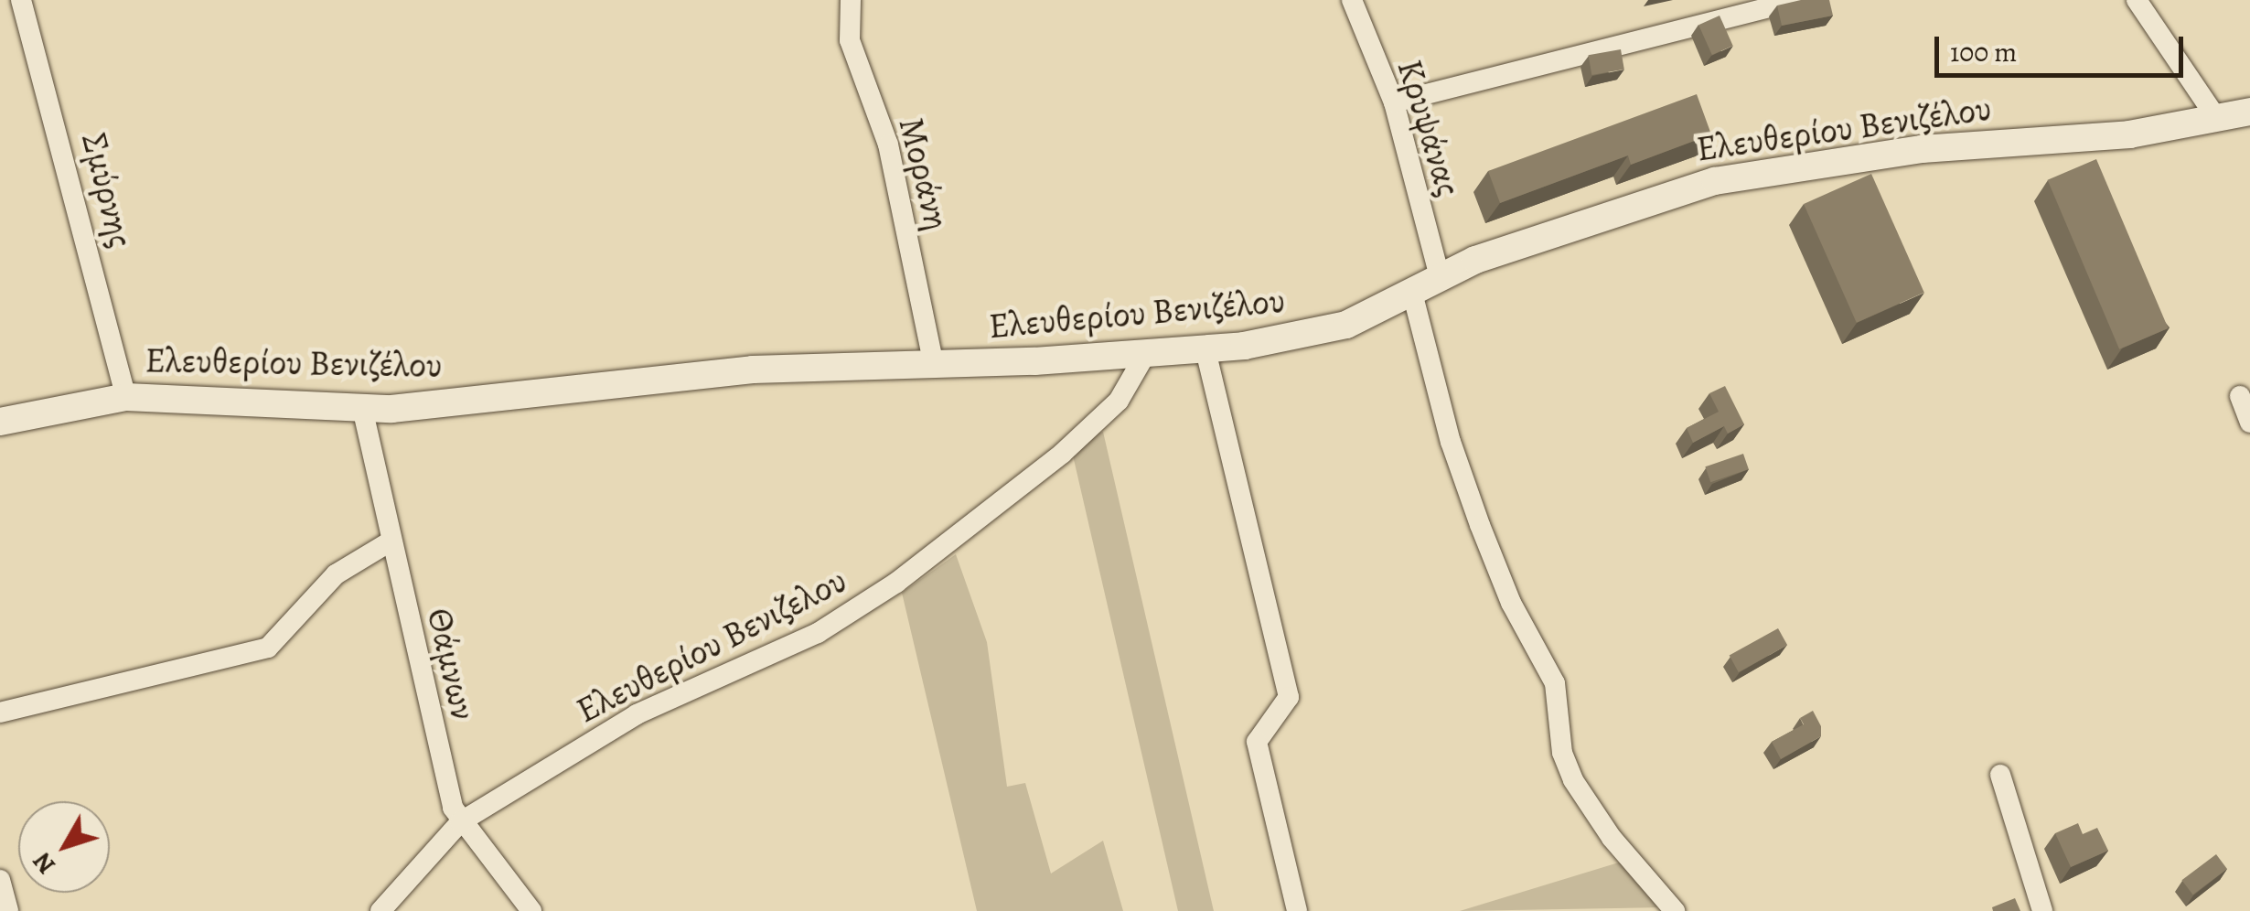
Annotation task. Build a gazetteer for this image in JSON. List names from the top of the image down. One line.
{"streets":{"main road":["Ελευθερίου Βενιζέλου"],"street":["Κρυψάνας","Μοράνη","Σμύρνης","Ελευθερίου Βενιζελου","Θάμνων"]},"crossings":[["Κρυψάνας","Ελευθερίου Βενιζέλου"],["Ελευθερίου Βενιζέλου","Μοράνη"],["Ελευθερίου Βενιζέλου","Σμύρνης"],["Ελευθερίου Βενιζέλου","Ελευθερίου Βενιζελου"],["Ελευθερίου Βενιζέλου","Θάμνων"],["Ελευθερίου Βενιζελου","Θάμνων"]],"scale_bar":"100 m","north":"bottom left"}
